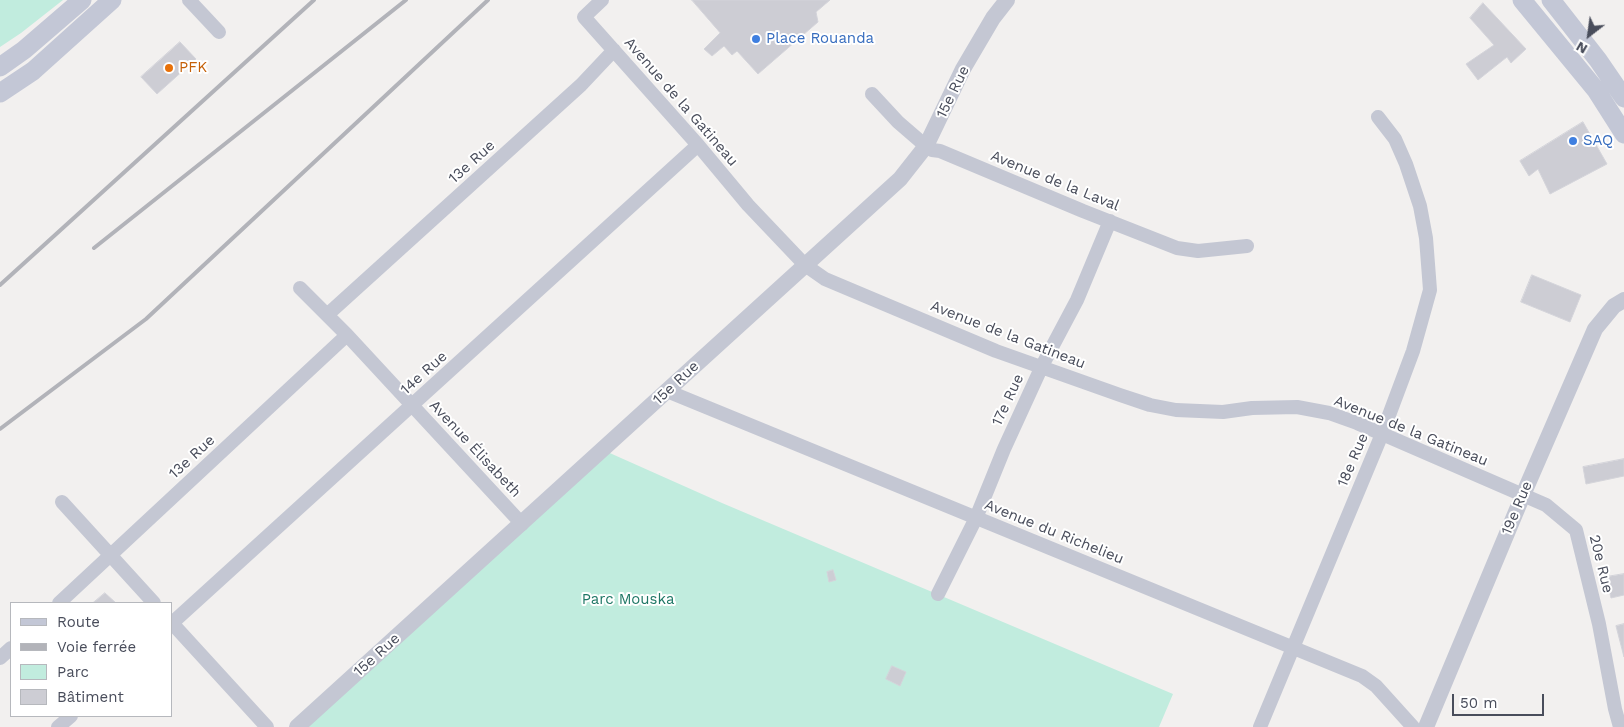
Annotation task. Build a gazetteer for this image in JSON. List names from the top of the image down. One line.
{"streets":{"street":["15e Rue","Avenue de la Gatineau","13e Rue","Avenue de la Laval","14e Rue","17e Rue","Avenue Élisabeth","18e Rue","19e Rue","Avenue du Richelieu","20e Rue"]},"crossings":[["15e Rue","Avenue de la Gatineau"],["15e Rue","Avenue de la Laval"],["15e Rue","Avenue Élisabeth"],["15e Rue","Avenue du Richelieu"],["Avenue de la Gatineau","13e Rue"],["Avenue de la Gatineau","14e Rue"],["Avenue de la Gatineau","17e Rue"],["Avenue de la Gatineau","18e Rue"],["Avenue de la Gatineau","19e Rue"],["Avenue de la Gatineau","20e Rue"],["13e Rue","Avenue Élisabeth"],["Avenue de la Laval","17e Rue"],["14e Rue","Avenue Élisabeth"],["17e Rue","Avenue du Richelieu"],["18e Rue","Avenue du Richelieu"],["19e Rue","20e Rue"]],"parks":["Parc Mouska"],"places":["Place Rouanda","PFK","SAQ"],"legend":["Route","Voie ferrée","Parc","Bâtiment"],"scale_bar":"50 m","north":"bottom left"}
